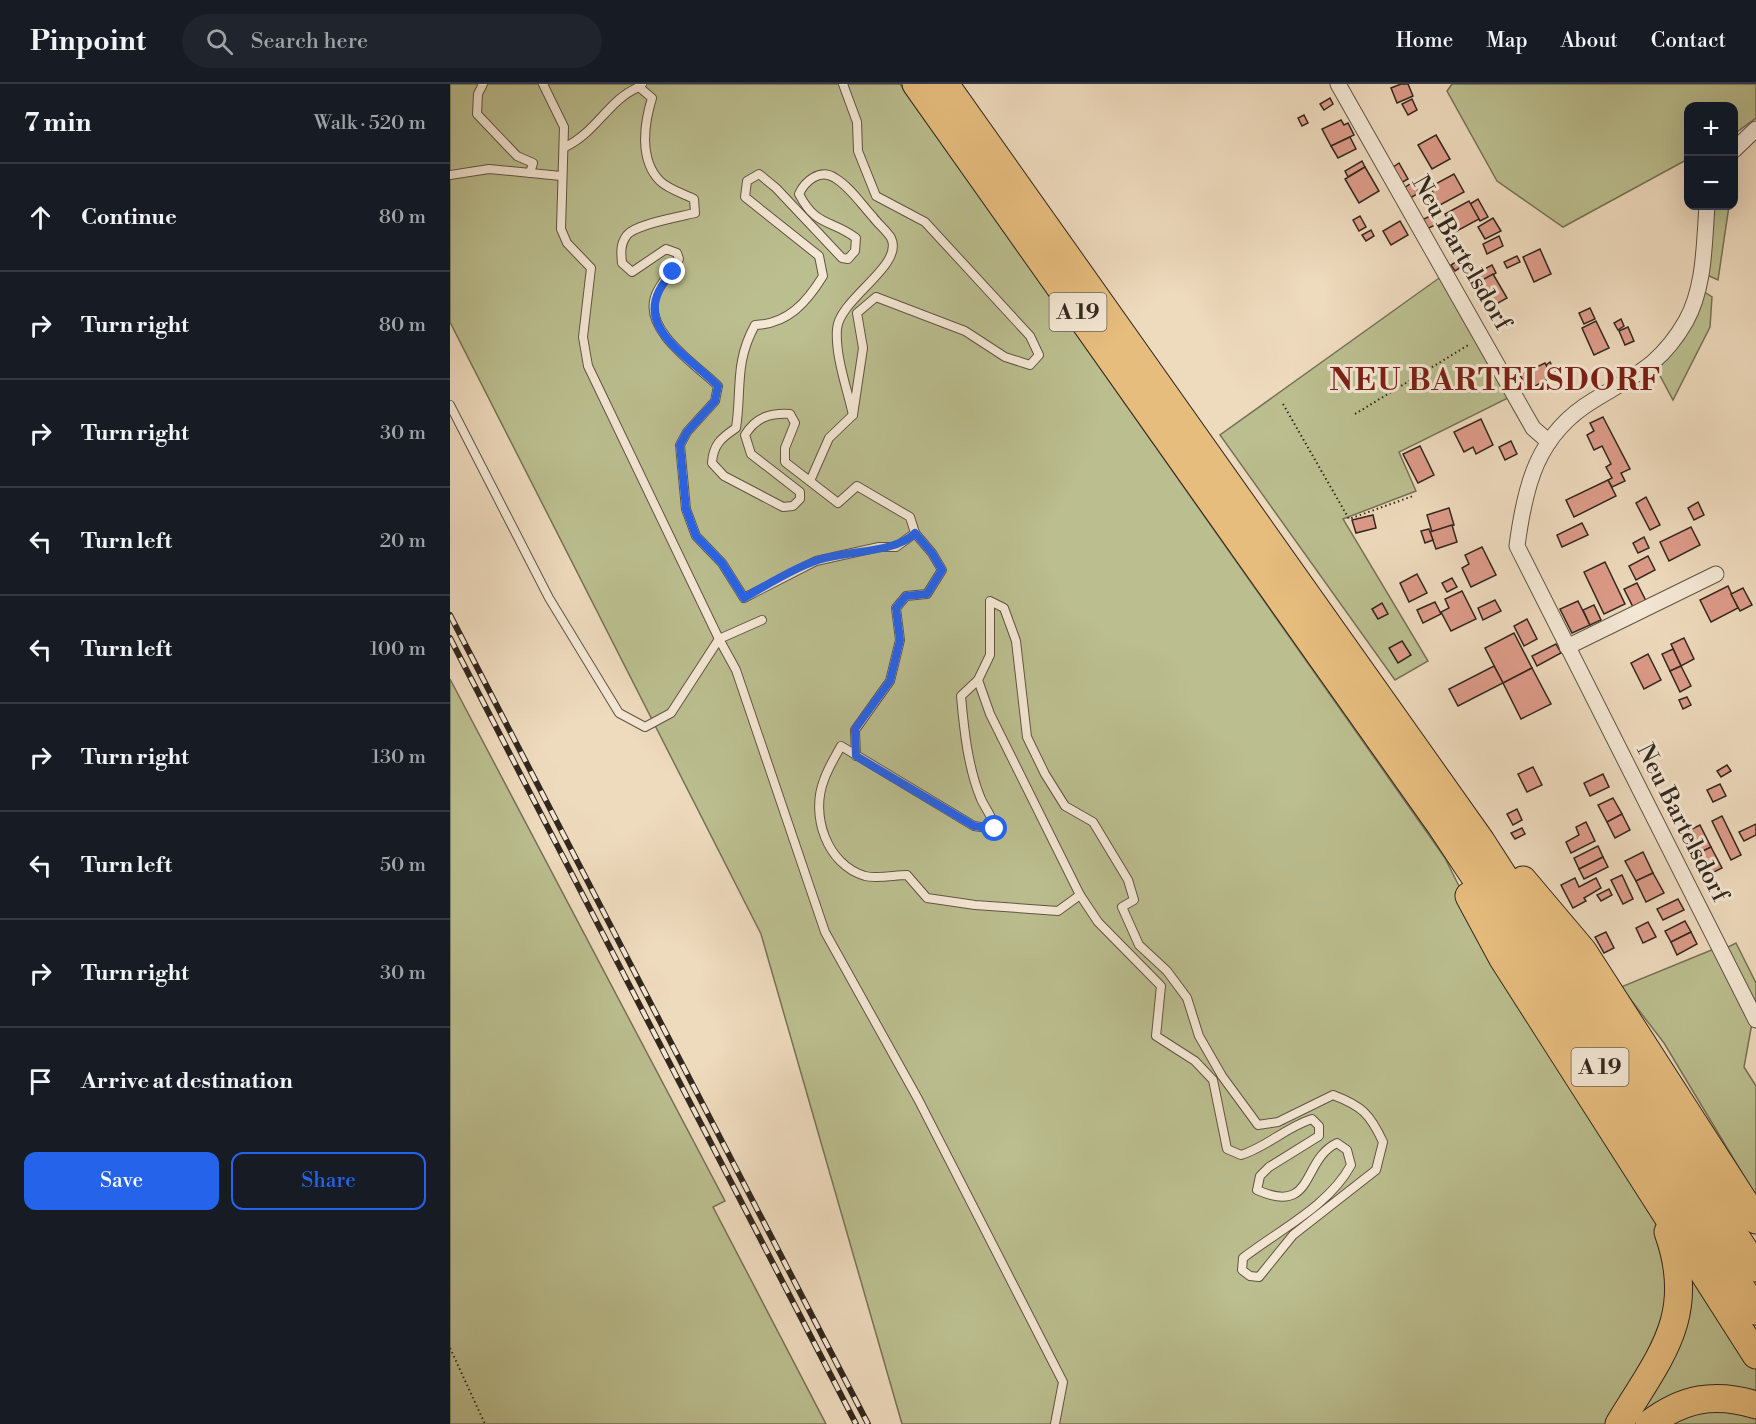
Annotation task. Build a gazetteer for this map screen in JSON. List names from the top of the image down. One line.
{"streets":{"highway":["A 19"],"street":["Neu Bartelsdorf"]},"districts":["NEU BARTELSDORF"],"page":{"header":"Pinpoint","search":"Search here","nav":["Home","Map","About","Contact"],"heading":["7 min","Walk · 520 m"],"map_buttons":["+","−"],"list":[["Continue","80 m"],["Turn right","80 m"],["Turn right","30 m"],["Turn left","20 m"],["Turn left","100 m"],["Turn right","130 m"],["Turn left","50 m"],["Turn right","30 m"],"Arrive at destination"],"buttons":["Save","Share"]}}
